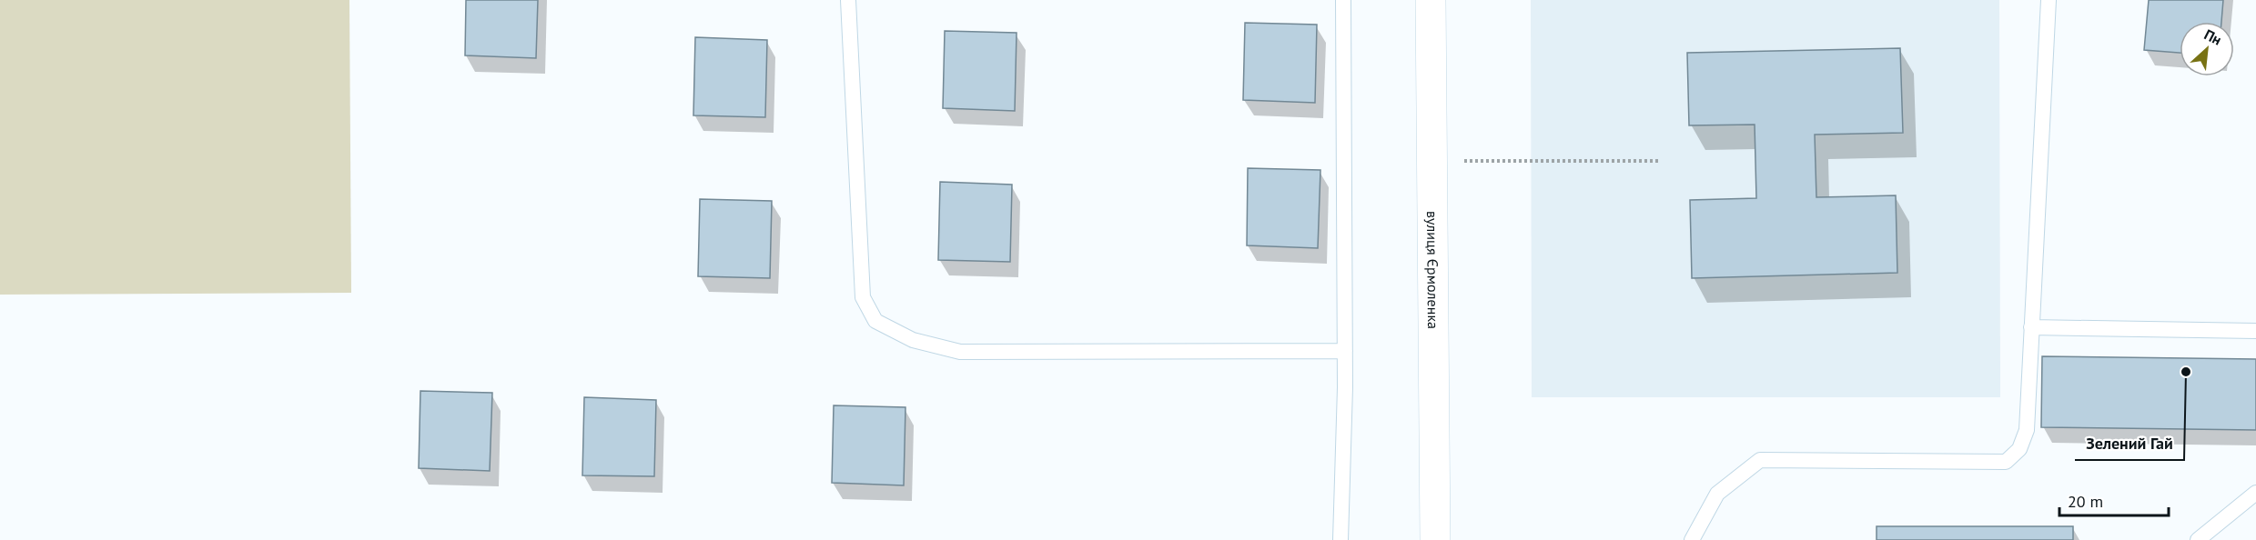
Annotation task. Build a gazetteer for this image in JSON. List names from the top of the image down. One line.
{"streets":{"street":["вулиця Єрмоленка"]},"places":["Зелений Гай"],"scale_bar":"20 m","north":"top right"}
